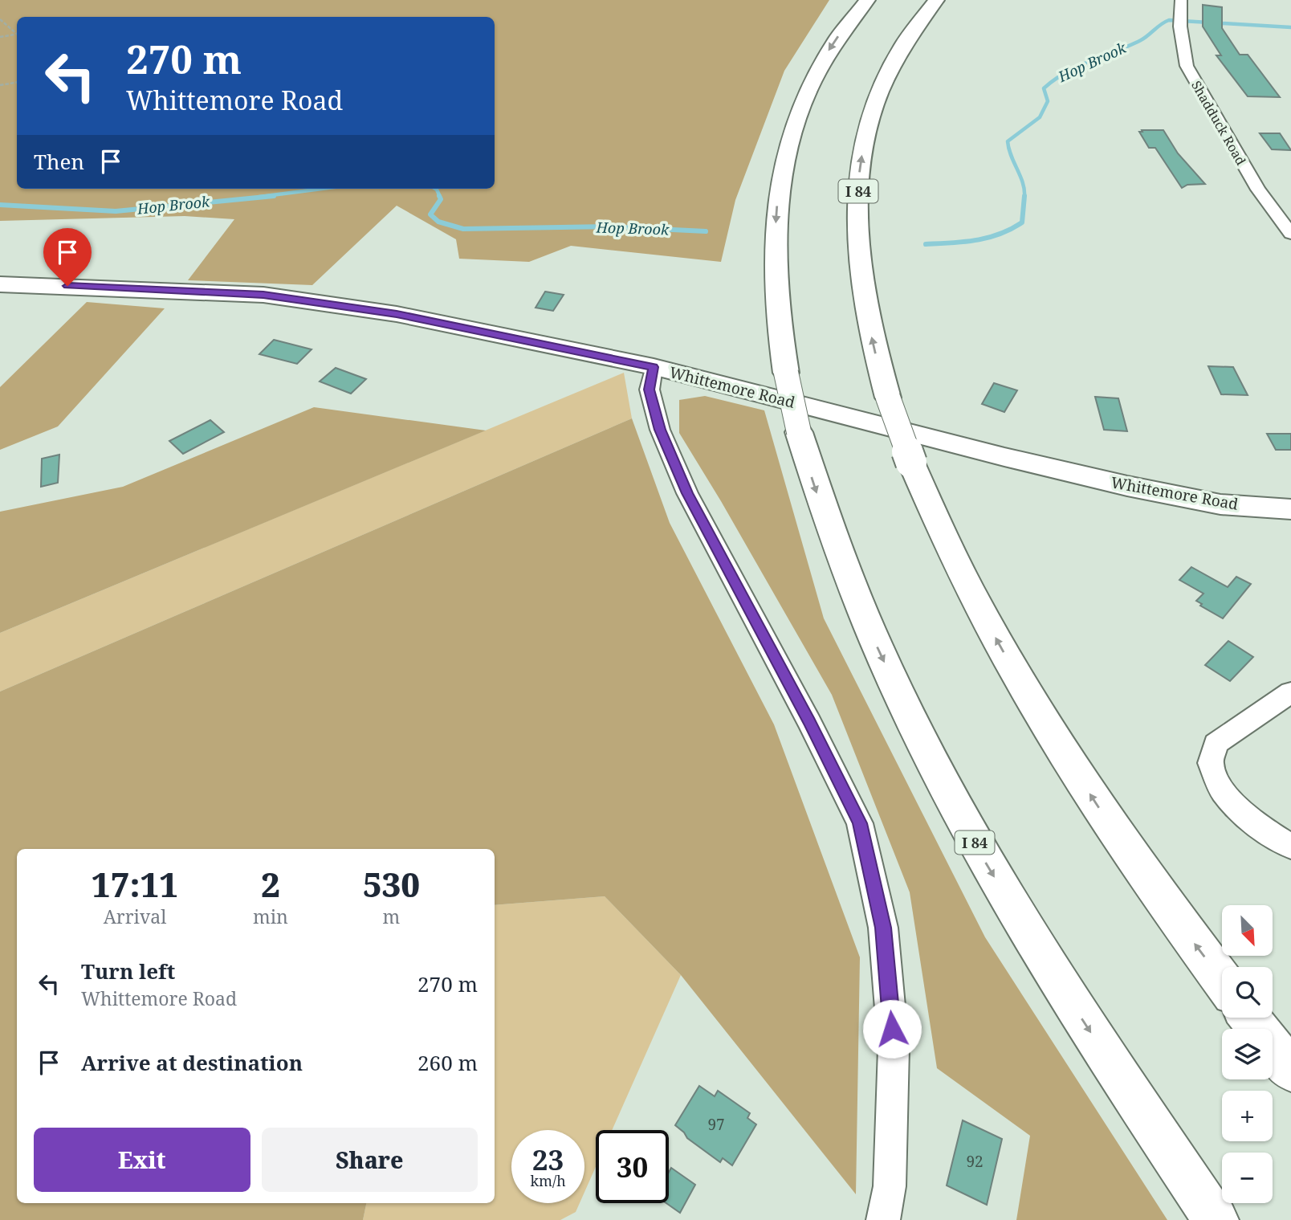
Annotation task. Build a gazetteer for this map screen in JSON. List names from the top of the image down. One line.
{"streets":{"main road":["I 84","Whittemore Road"],"street":["Shadduck Road"]},"water":["Hop Brook"],"house_numbers":["97","92"],"north":"bottom right","page":{"turn":["270 m","Whittemore Road"],"then":"Then","eta":["17:11","Arrival","2","min","530","m"],"map_buttons":["+","−"],"list":[{"name":"Turn left","note":"Whittemore Road","value":"270 m"},{"name":"Arrive at destination","value":"260 m"}],"buttons":["Exit","Share"],"speed":"23 km/h","limit":"30"}}
